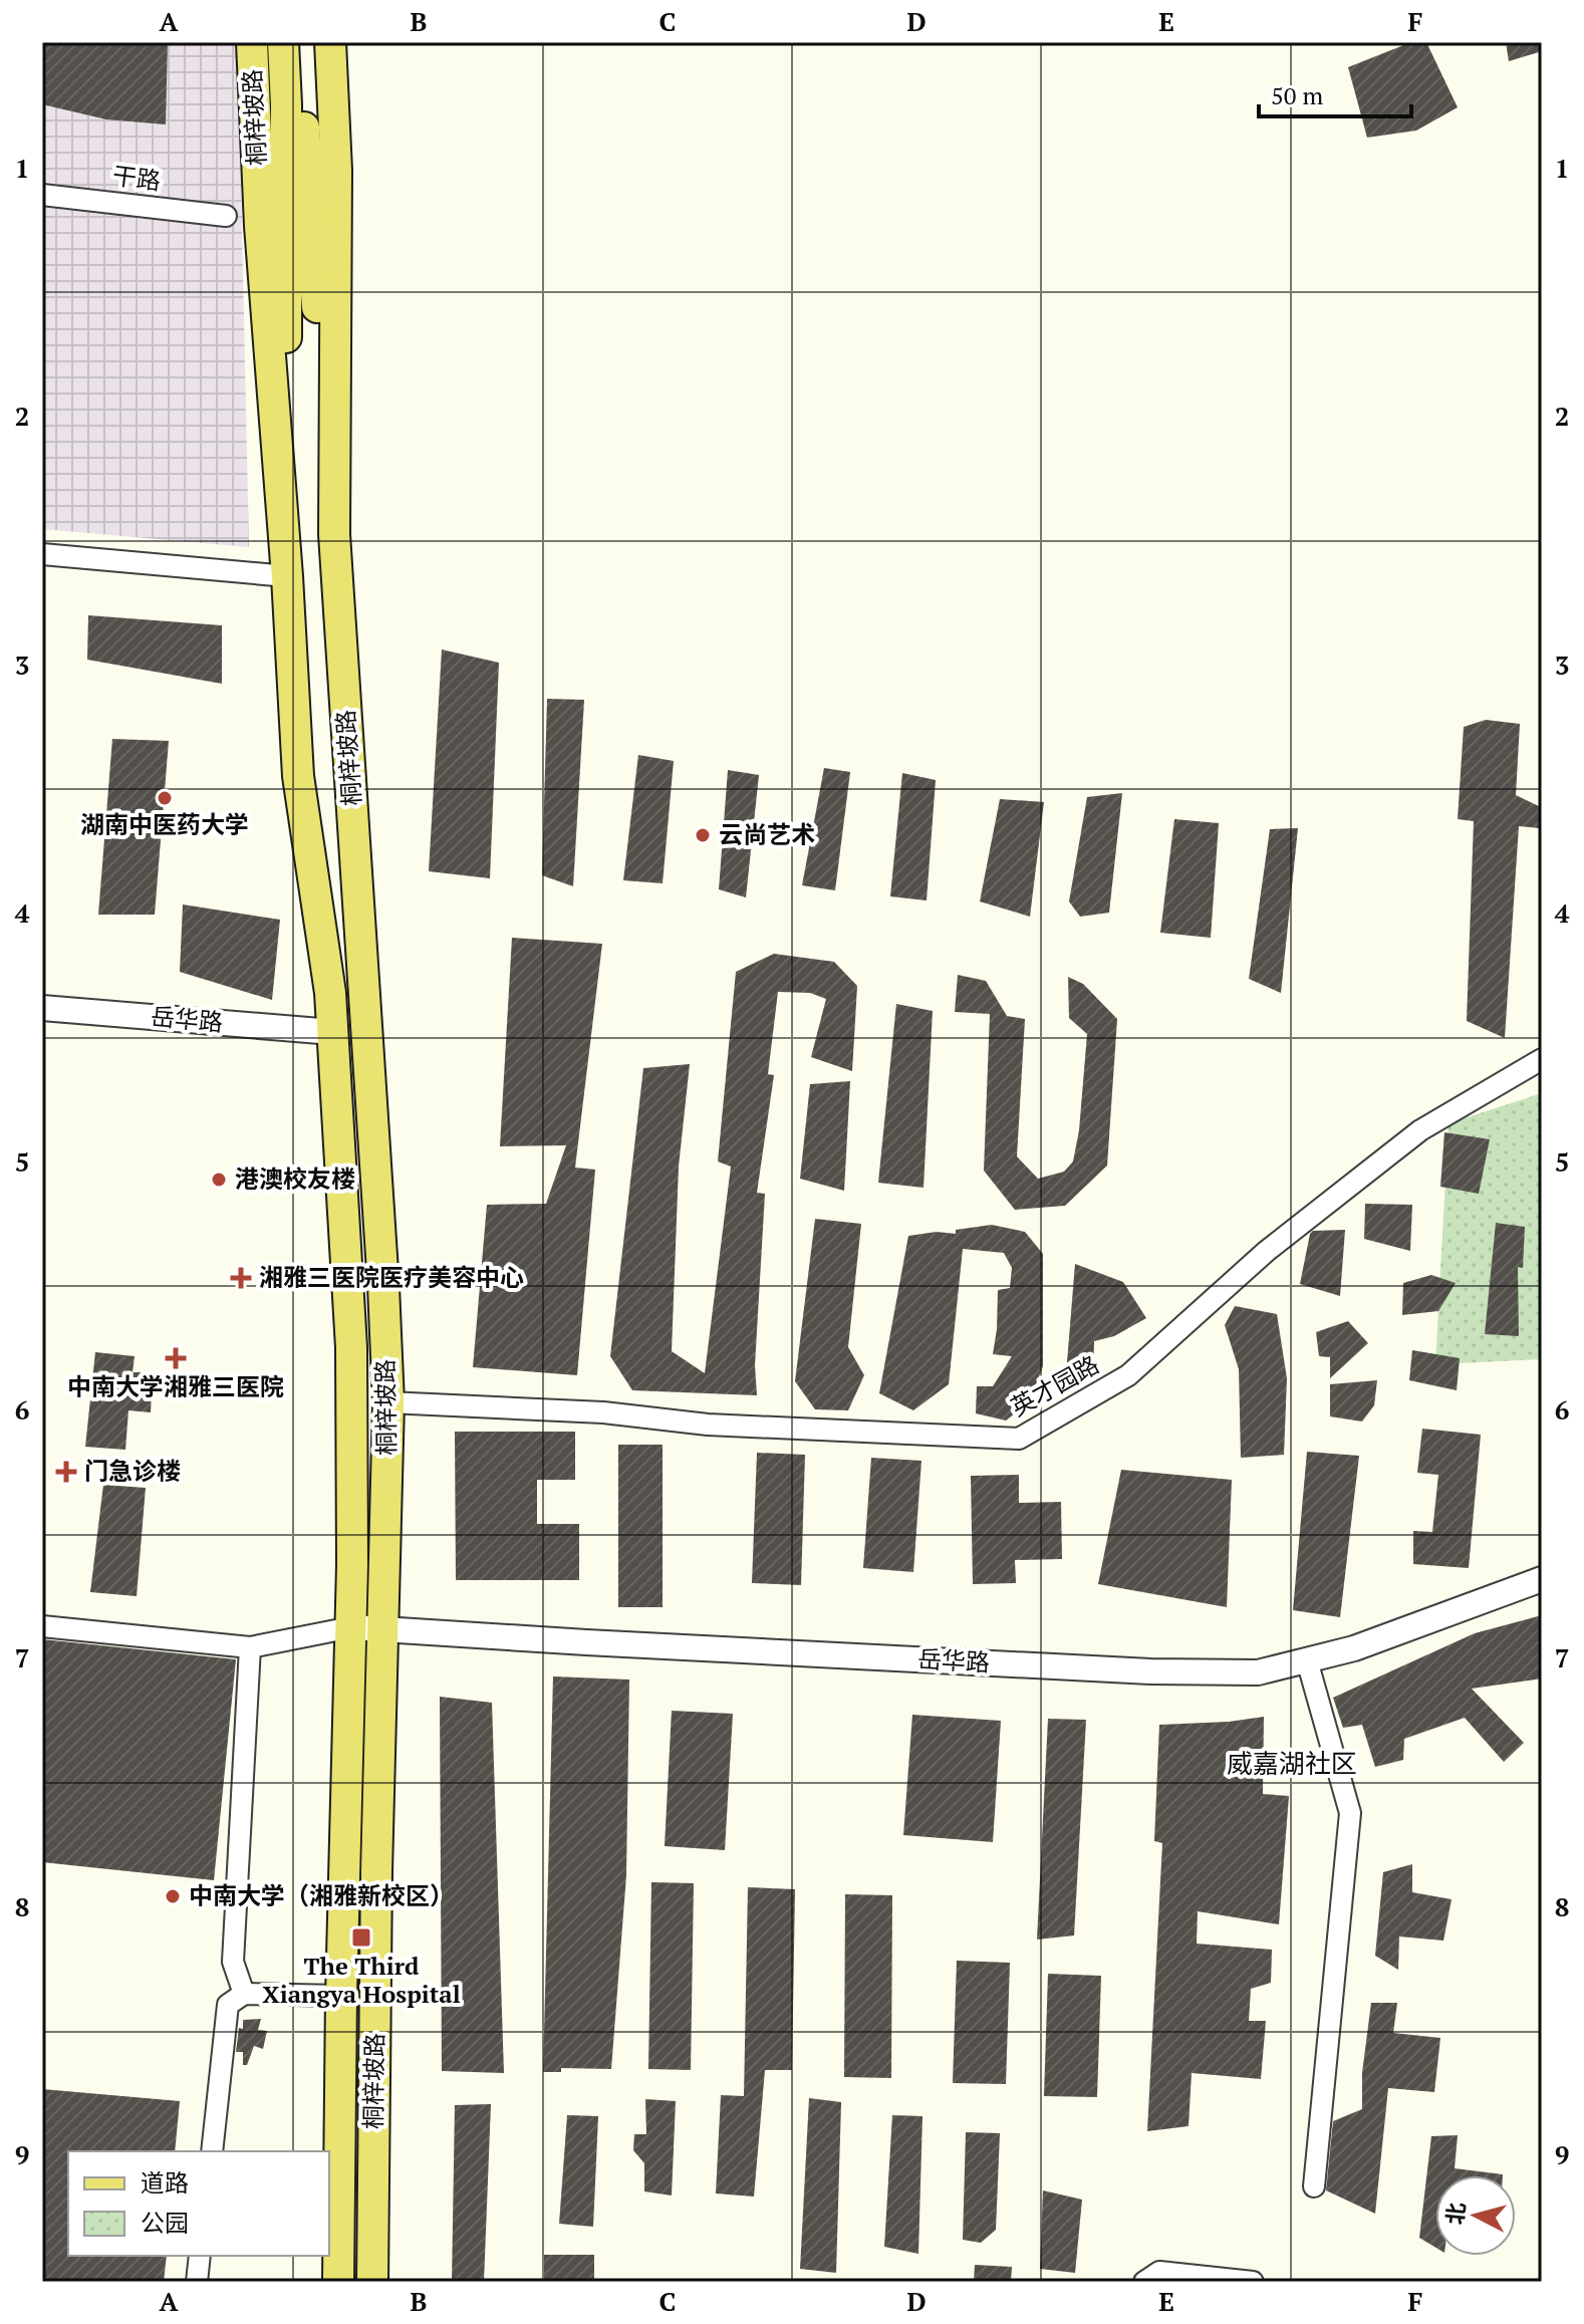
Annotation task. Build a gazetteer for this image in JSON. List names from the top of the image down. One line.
{"streets":{"main road":["桐梓坡路"],"street":["干路","岳华路","英才园路"]},"crossings":[["桐梓坡路","岳华路"],["桐梓坡路","英才园路"]],"districts":["威嘉湖社区"],"places":{"other":["湖南中医药大学","云尚艺术","港澳校友楼","中南大学（湘雅新校区）"],"health":["湘雅三医院医疗美容中心","中南大学湘雅三医院","门急诊楼"],"transit":["The Third Xiangya Hospital"]},"legend":["道路","公园"],"scale_bar":"50 m","north":"left","grid":{"columns":["A","B","C","D","E","F"],"rows":["1","2","3","4","5","6","7","8","9"]}}
